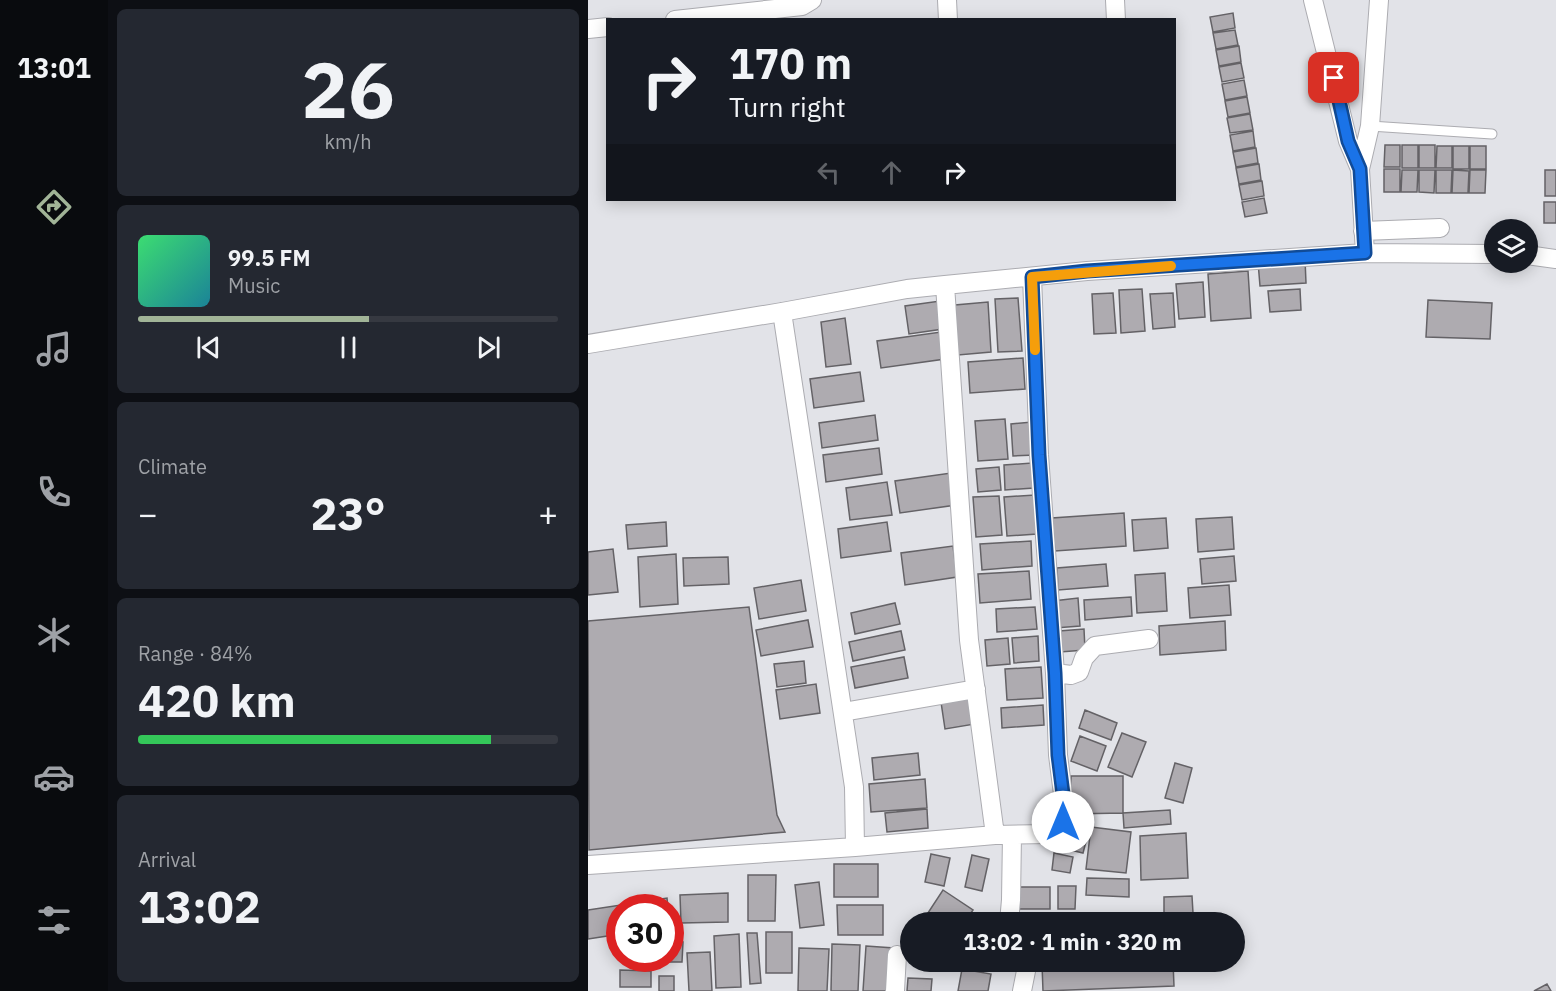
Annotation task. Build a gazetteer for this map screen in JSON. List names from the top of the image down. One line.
{"page":{"tabs":"13:01","tile":[["26","km/h"],"Climate",["Range · 84%","420 km"],["Arrival","13:02"]],"turn":["170 m","Turn right"],"song":["99.5 FM","Music"],"heat":["−","23°","+"],"limit":"30","trip":"13:02 · 1 min · 320 m"}}
